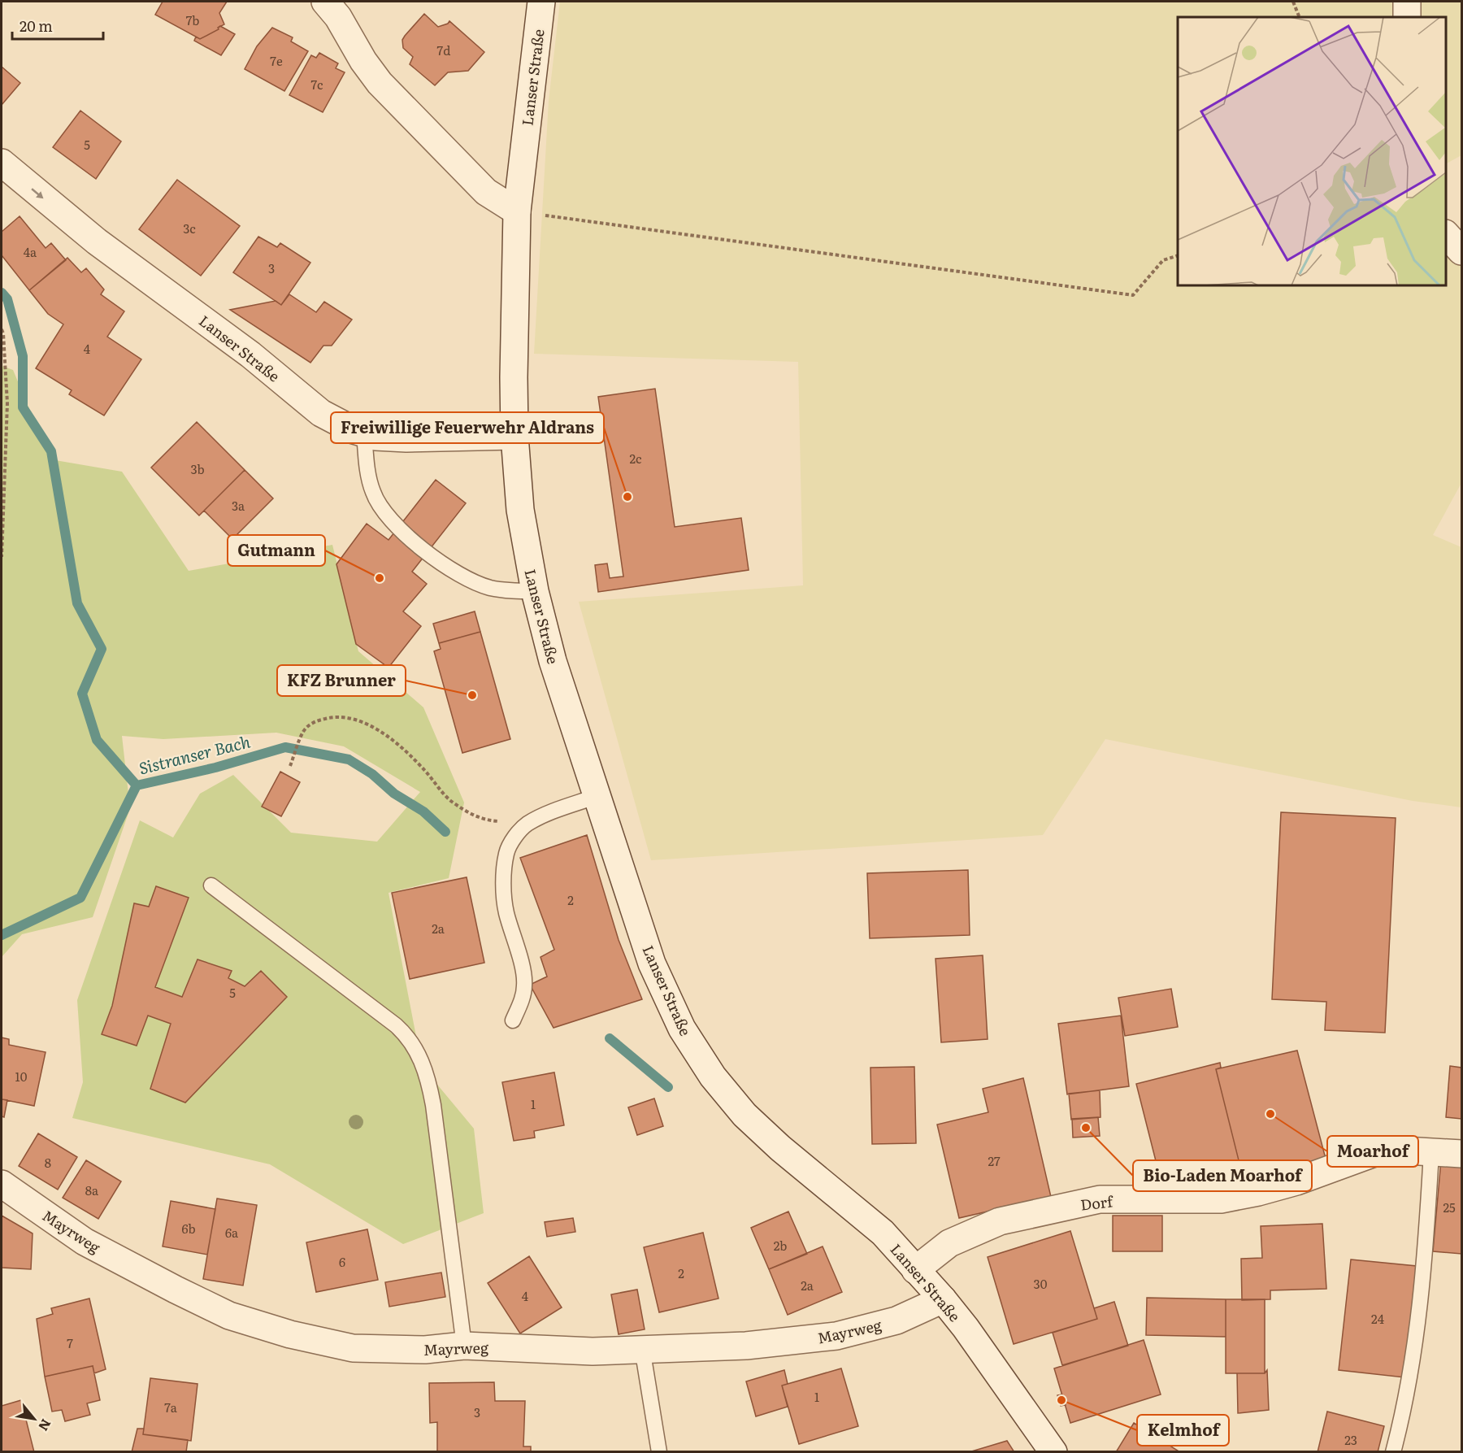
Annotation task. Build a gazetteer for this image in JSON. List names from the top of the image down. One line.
{"streets":{"street":["Lanser Straße","Dorf","Mayrweg"]},"crossings":[["Lanser Straße","Dorf"],["Lanser Straße","Mayrweg"]],"water":["Sistranser Bach"],"places":["Freiwillige Feuerwehr Aldrans","Gutmann","KFZ Brunner","Moarhof","Bio-Laden Moarhof","Kelmhof"],"house_numbers":["7b","7d","7e","7c","5","3c","4a","3","4","2c","3b","3a","2","2a","5","10","1","27","8","8a","25","6b","6a","2b","6","2","30","2a","4","24","7","1","7a","3","23"],"scale_bar":"20 m","north":"bottom right"}
